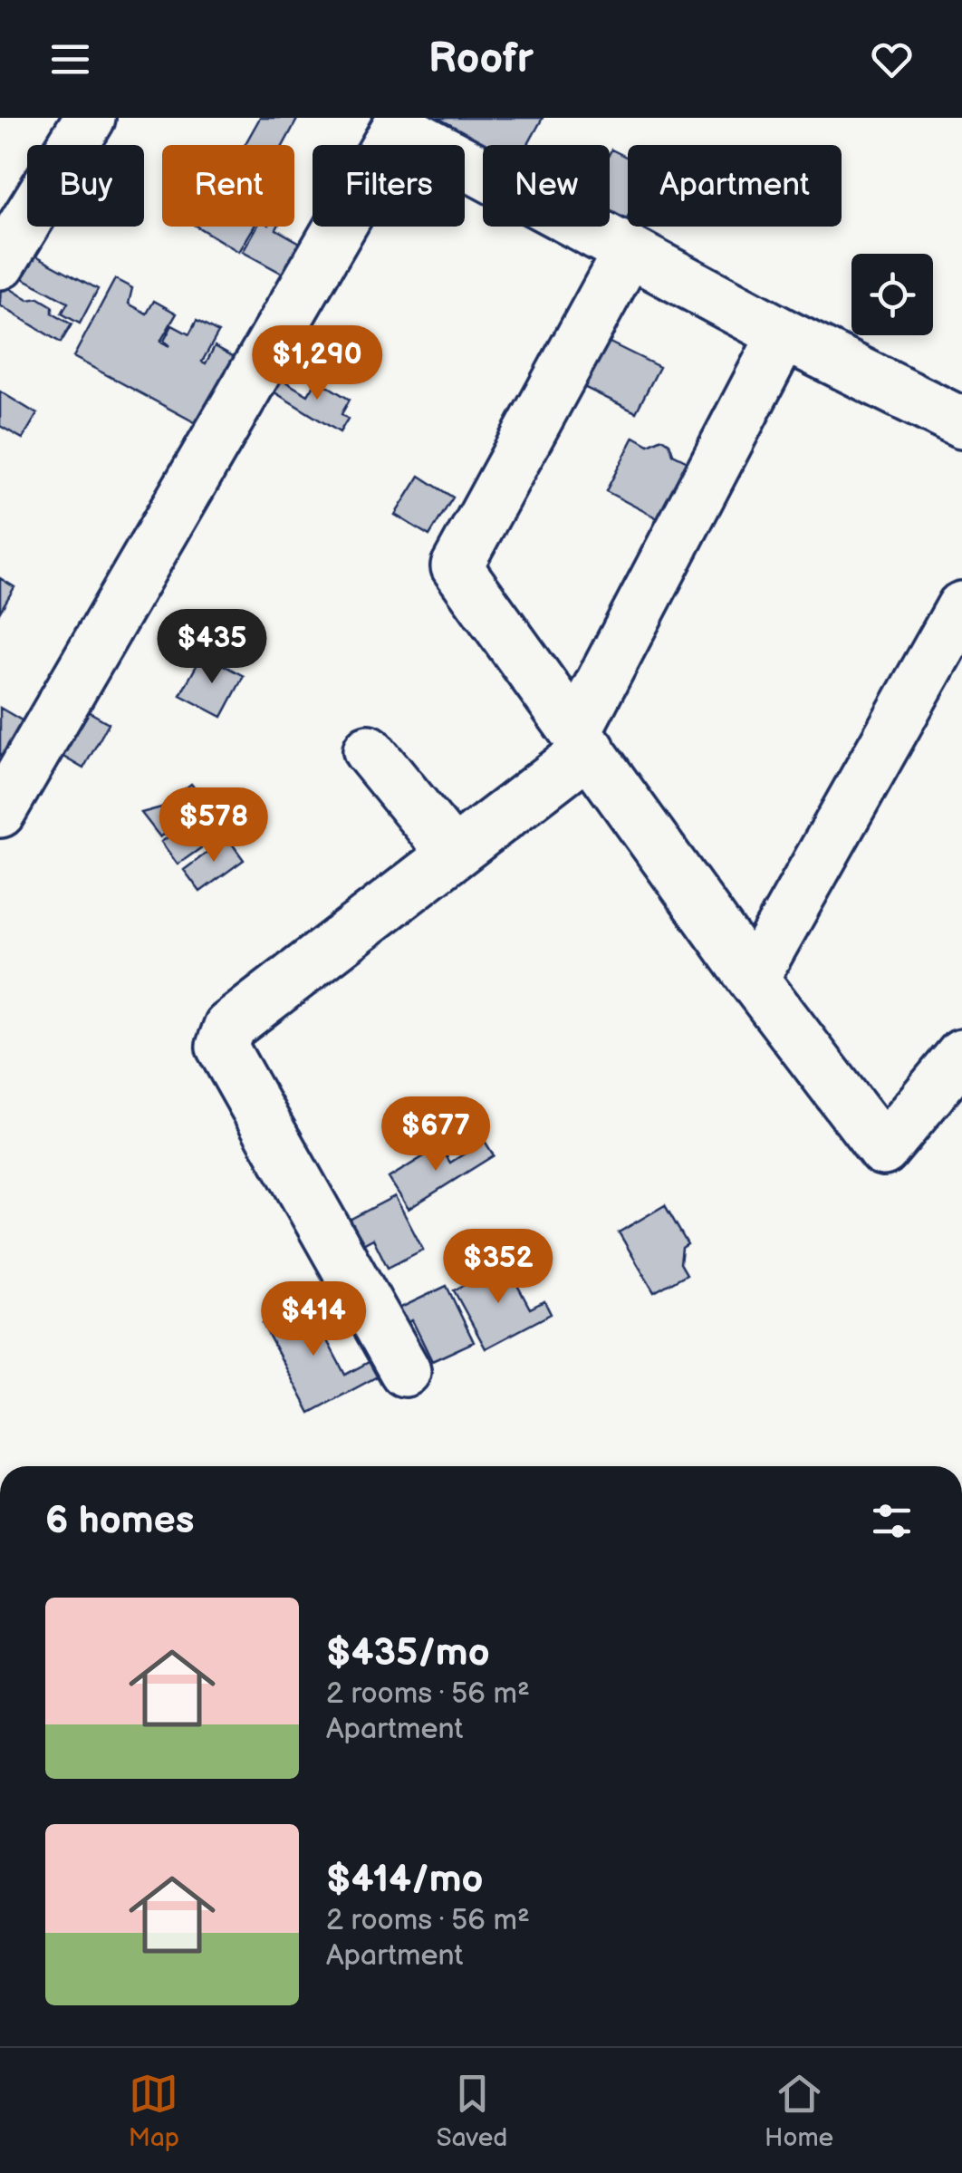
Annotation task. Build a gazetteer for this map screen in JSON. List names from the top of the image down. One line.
{"page":{"header":"Roofr","chip":["Buy","Rent","Filters","New","Apartment"],"price":["$1,290","$435","$578","$677","$352","$414"],"heading":"6 homes","list":[{"name":"$435/mo","note":"2 rooms · 56 m² · Apartment"},{"name":"$414/mo","note":"2 rooms · 56 m² · Apartment"}],"tabs":["Map","Saved","Home"]}}
